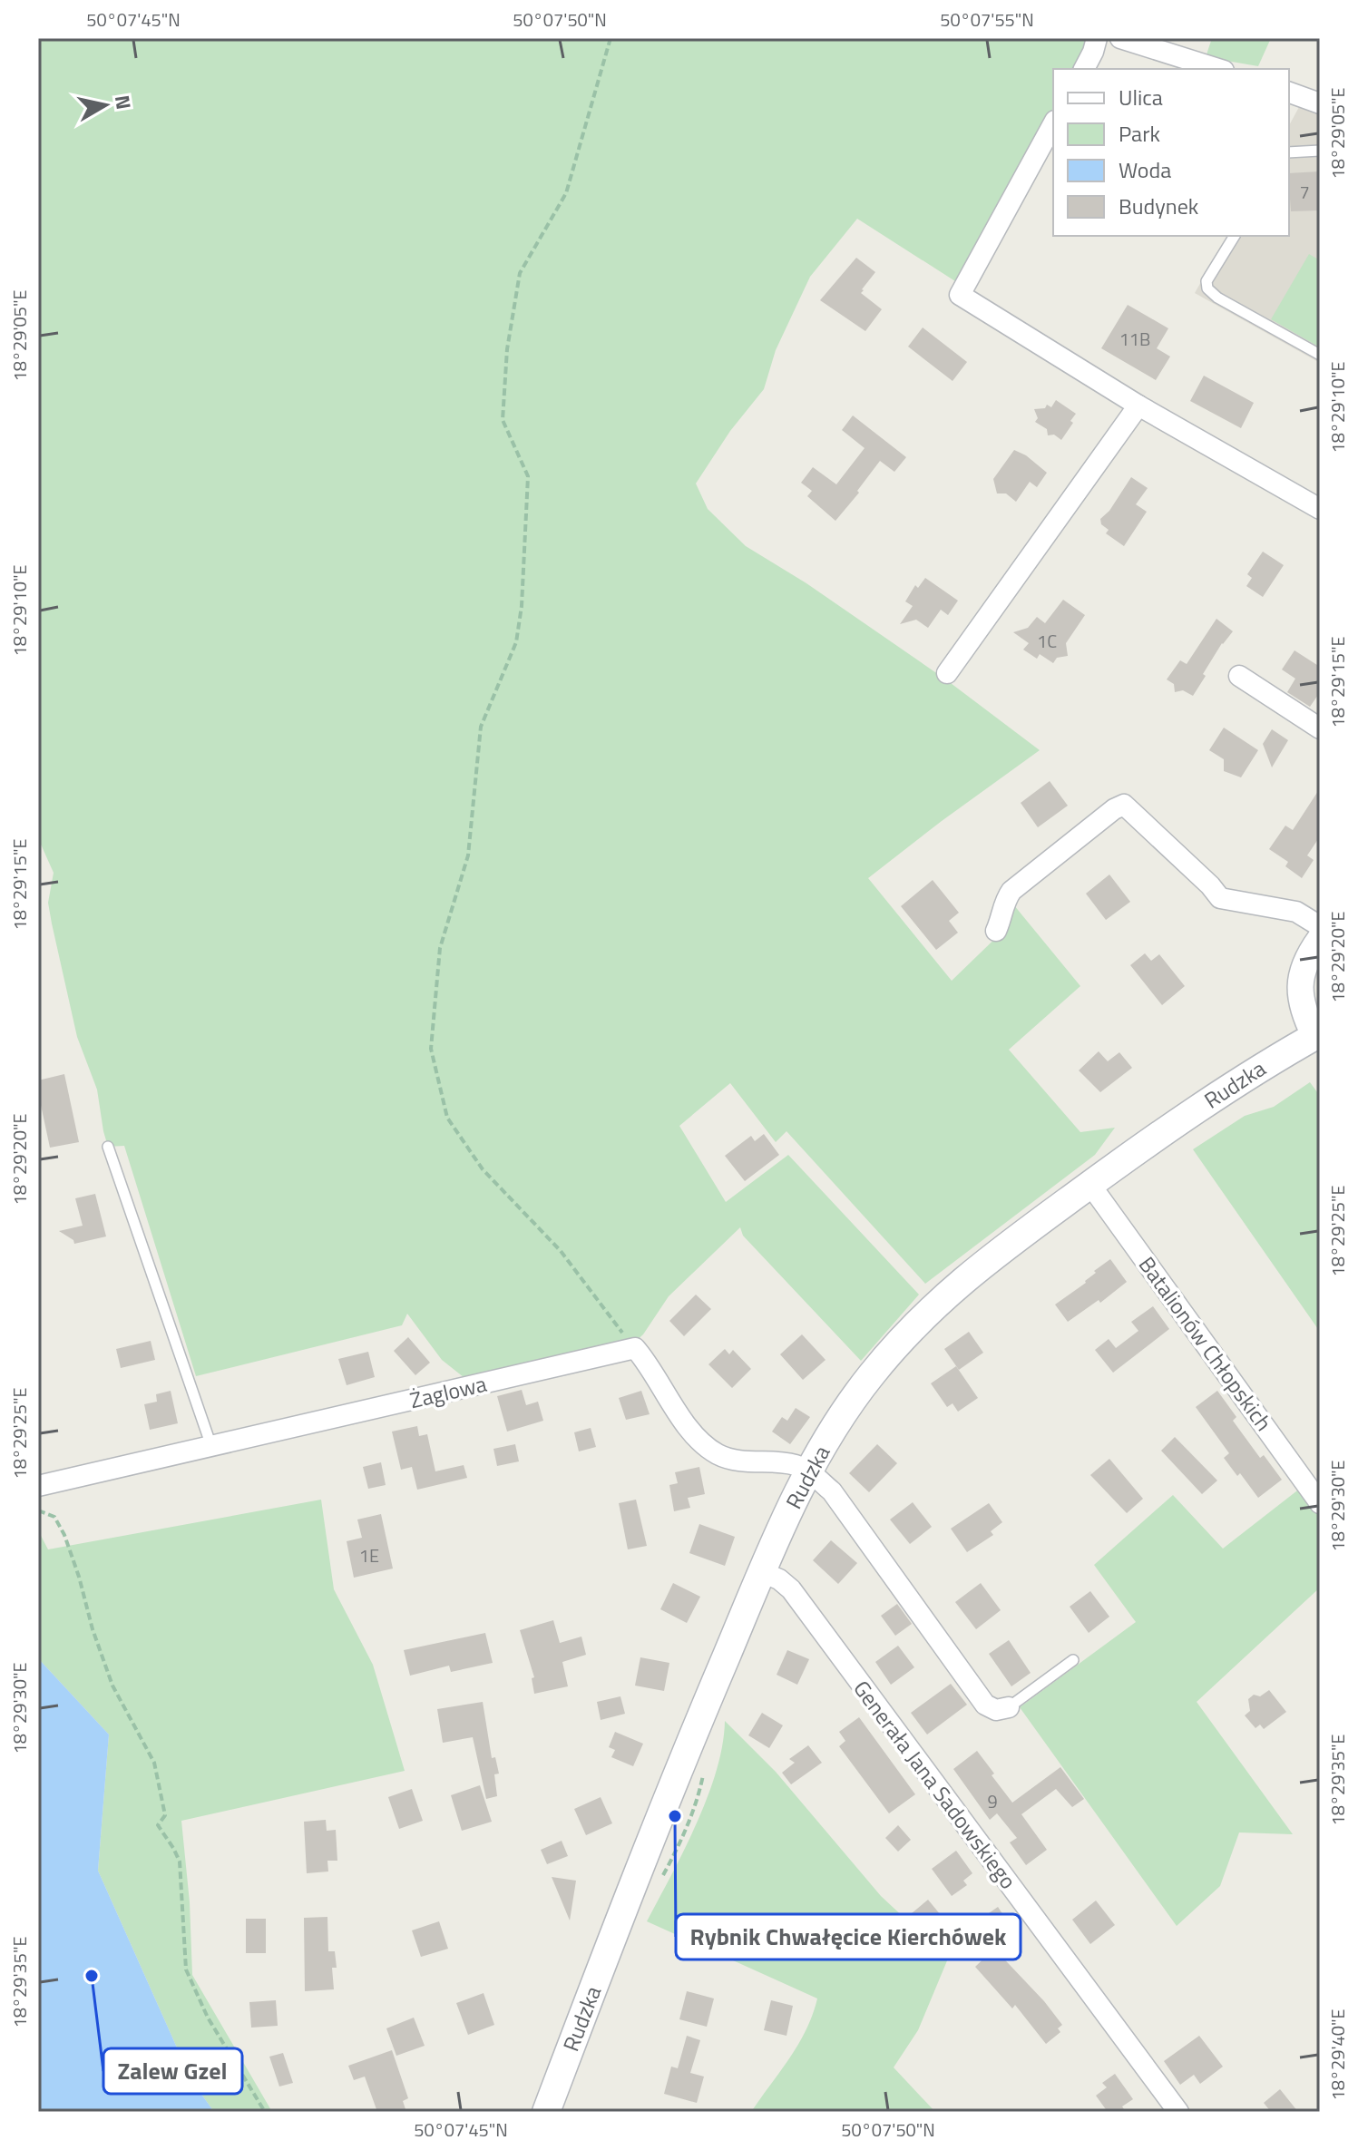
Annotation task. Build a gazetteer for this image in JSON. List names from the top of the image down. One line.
{"streets":{"main road":["Rudzka"],"street":["Batalionów Chłopskich","Żaglowa","Generała Jana Sadowskiego"]},"crossings":[["Rudzka","Batalionów Chłopskich"],["Rudzka","Generała Jana Sadowskiego"]],"places":["Rybnik Chwałęcice Kierchówek","Zalew Gzel"],"house_numbers":["7","11B","1C","1E","9"],"legend":["Ulica","Park","Woda","Budynek"],"north":"right","coordinates":["50°07'45\"N","50°07'50\"N","50°07'55\"N","18°29'05\"E","18°29'10\"E","18°29'15\"E","18°29'20\"E","18°29'25\"E","18°29'30\"E","18°29'35\"E","18°29'40\"E"]}
